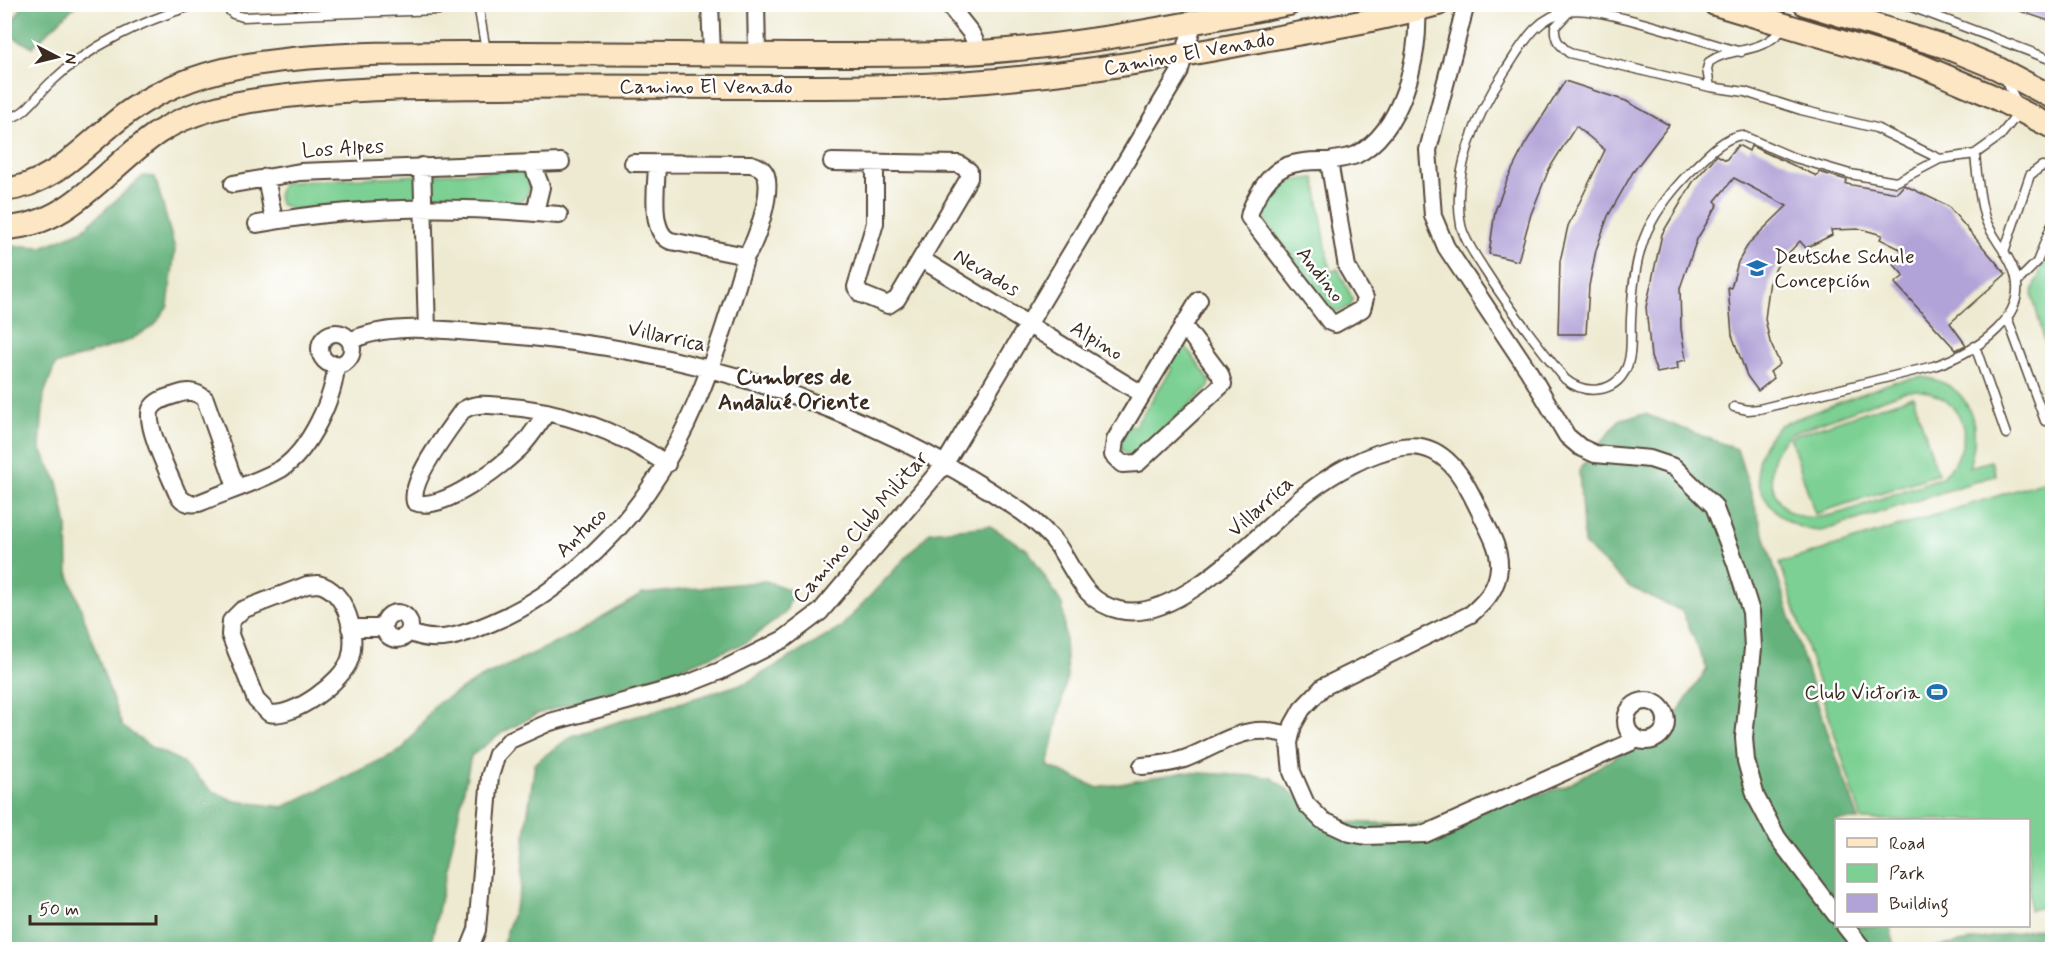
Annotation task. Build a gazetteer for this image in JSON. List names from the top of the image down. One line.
{"streets":{"street":["Camino El Venado","Los Alpes","Nevados","Andino","Villarrica","Alpino","Camino Club Militar","Antuco"]},"crossings":[["Camino El Venado","Andino"],["Camino El Venado","Camino Club Militar"],["Nevados","Alpino"],["Nevados","Camino Club Militar"],["Villarrica","Camino Club Militar"],["Villarrica","Antuco"],["Alpino","Camino Club Militar"]],"districts":["Cumbres de Andalué Oriente"],"places":{"school or university":["Deutsche Schule Concepción"],"sports":["Club Victoria"]},"legend":["Road","Park","Building"],"scale_bar":"50 m","north":"right"}
